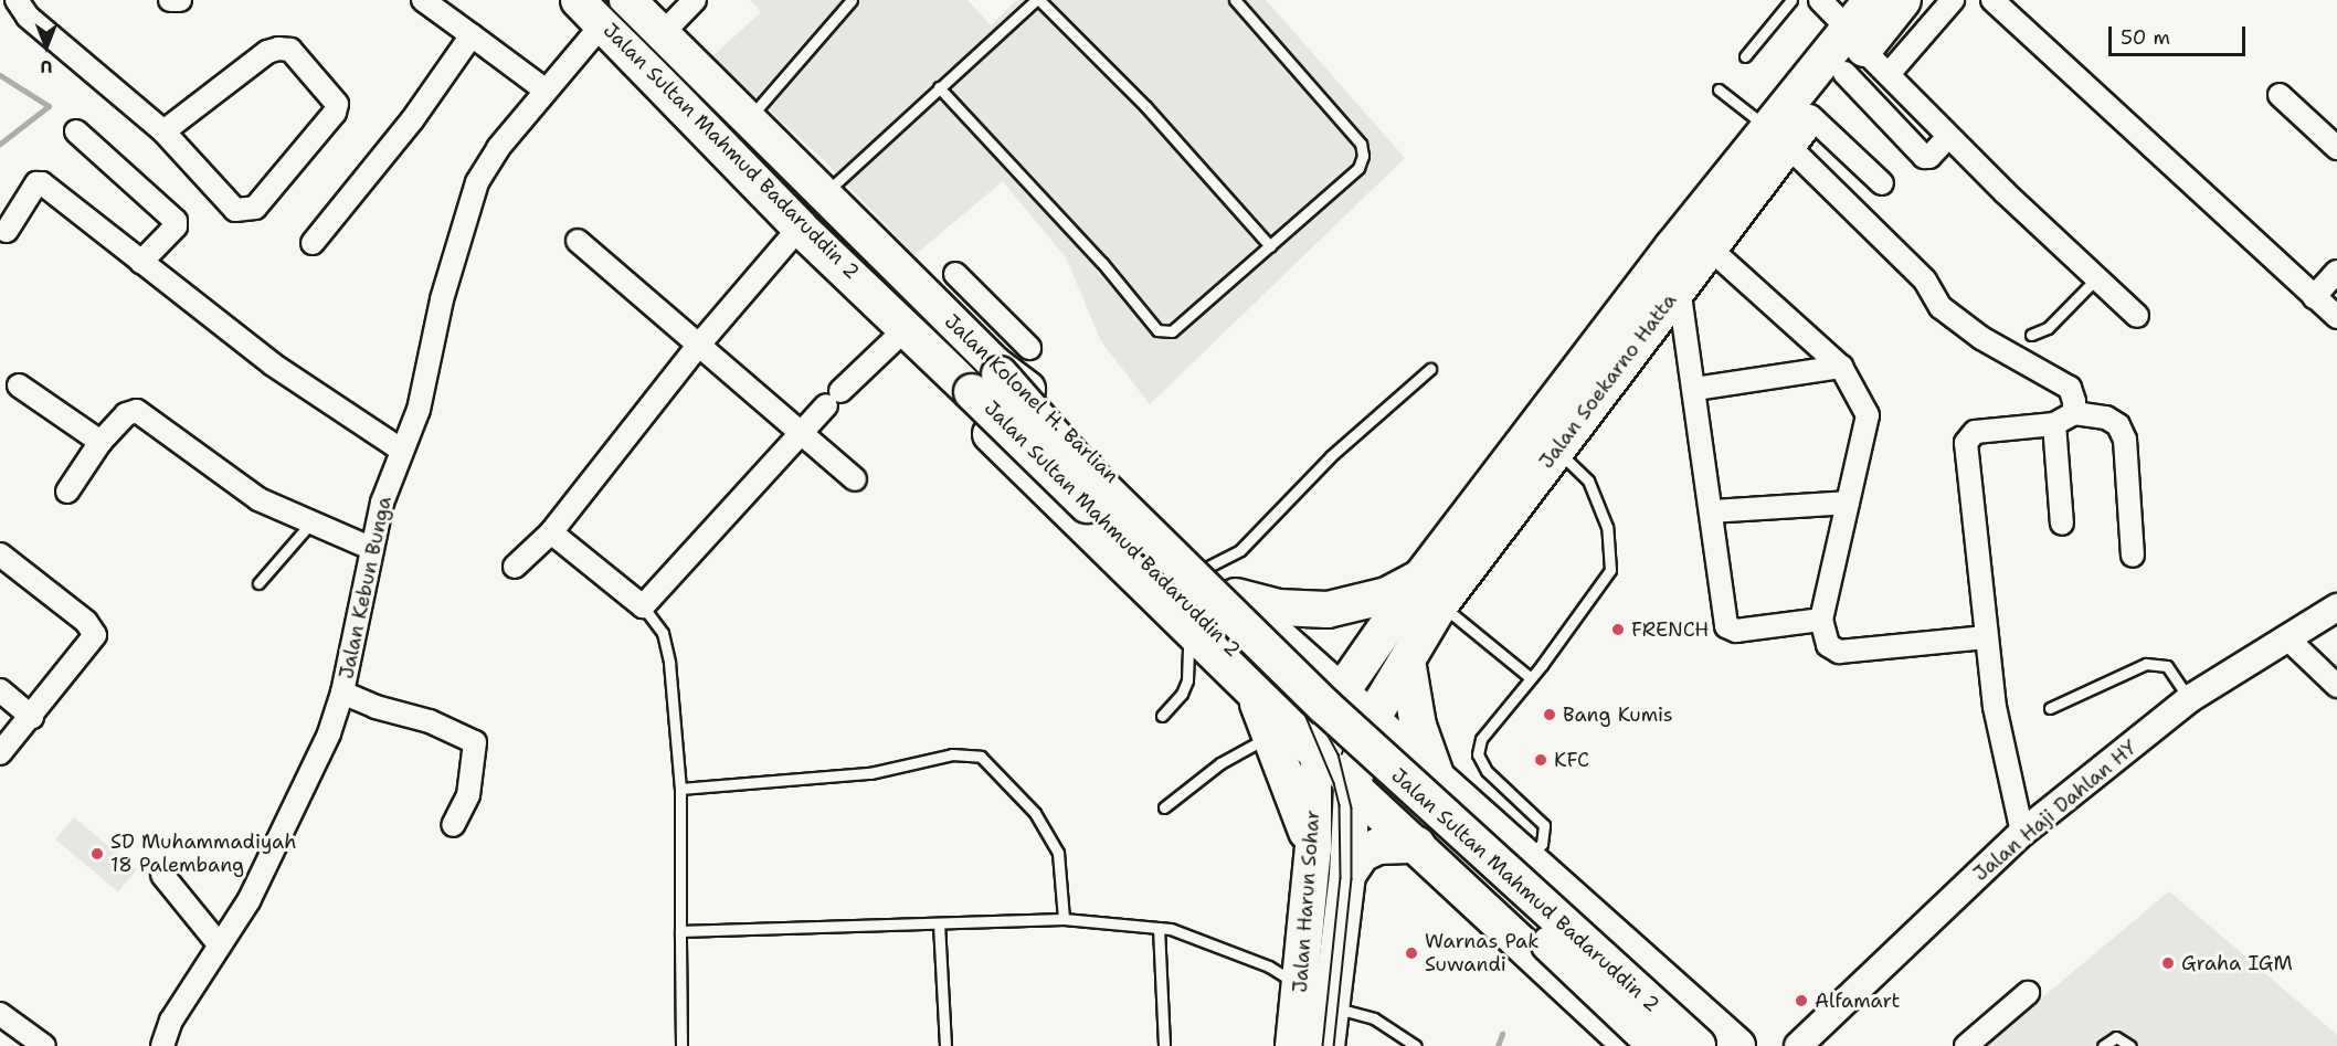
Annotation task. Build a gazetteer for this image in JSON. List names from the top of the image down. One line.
{"streets":{"highway":["Jalan Sultan Mahmud Badaruddin 2","Jalan Soekarno Hatta","Jalan Kolonel H. Barlian","Jalan Harun Sohar"],"street":["Jalan Kebun Bunga","Jalan Haji Dahlan HY"]},"crossings":[["Jalan Sultan Mahmud Badaruddin 2","Jalan Kolonel H. Barlian"],["Jalan Sultan Mahmud Badaruddin 2","Jalan Kebun Bunga"],["Jalan Soekarno Hatta","Jalan Kolonel H. Barlian"],["Jalan Soekarno Hatta","Jalan Harun Sohar"],["Jalan Kolonel H. Barlian","Jalan Kebun Bunga"],["Jalan Kolonel H. Barlian","Jalan Harun Sohar"]],"places":["FRENCH","Bang Kumis","KFC","SD Muhammadiyah 18 Palembang","Warnas Pak Suwandi","Graha IGM","Alfamart"],"scale_bar":"50 m","north":"bottom"}
